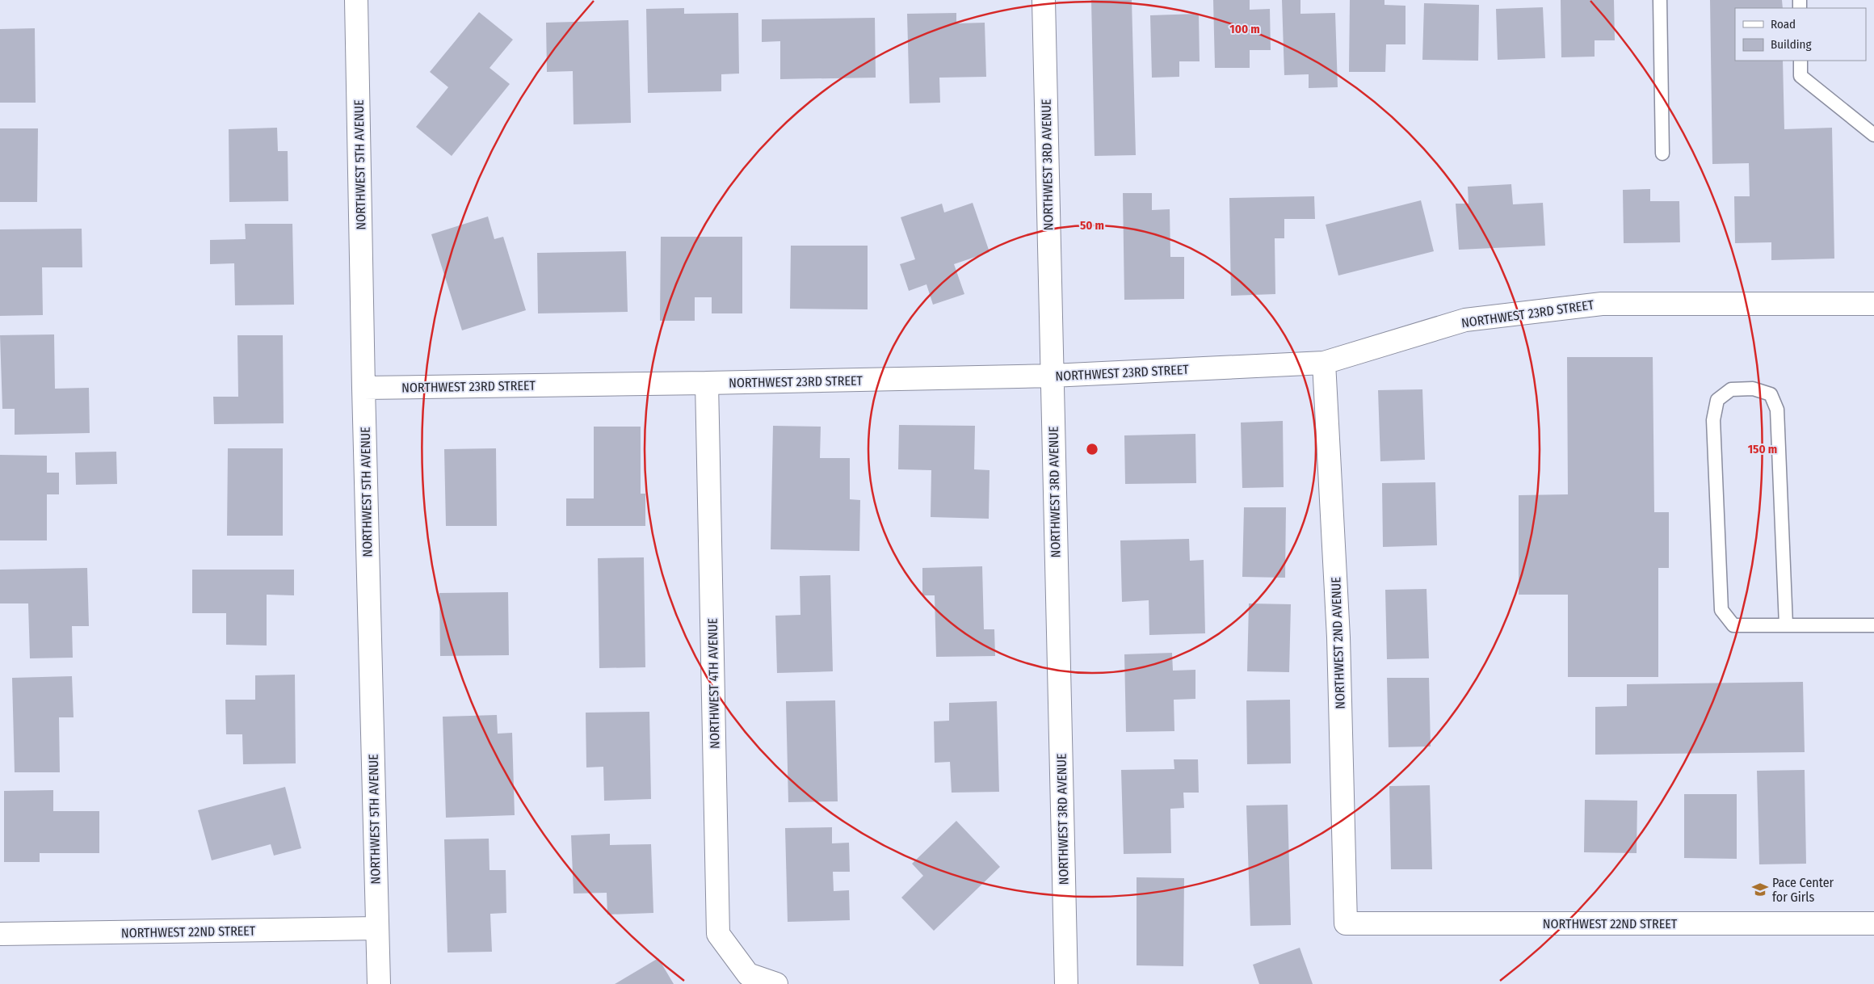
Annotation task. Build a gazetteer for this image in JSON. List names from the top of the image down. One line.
{"streets":{"street":["NORTHWEST 5TH AVENUE","NORTHWEST 3RD AVENUE","NORTHWEST 23RD STREET","NORTHWEST 2ND AVENUE","NORTHWEST 4TH AVENUE","NORTHWEST 22ND STREET"]},"crossings":[["NORTHWEST 5TH AVENUE","NORTHWEST 23RD STREET"],["NORTHWEST 5TH AVENUE","NORTHWEST 22ND STREET"],["NORTHWEST 3RD AVENUE","NORTHWEST 23RD STREET"],["NORTHWEST 23RD STREET","NORTHWEST 2ND AVENUE"],["NORTHWEST 23RD STREET","NORTHWEST 4TH AVENUE"],["NORTHWEST 2ND AVENUE","NORTHWEST 22ND STREET"]],"places":{"school or university":["Pace Center for Girls"]},"legend":["Road","Building"],"rings":["100 m","50 m","150 m"]}
